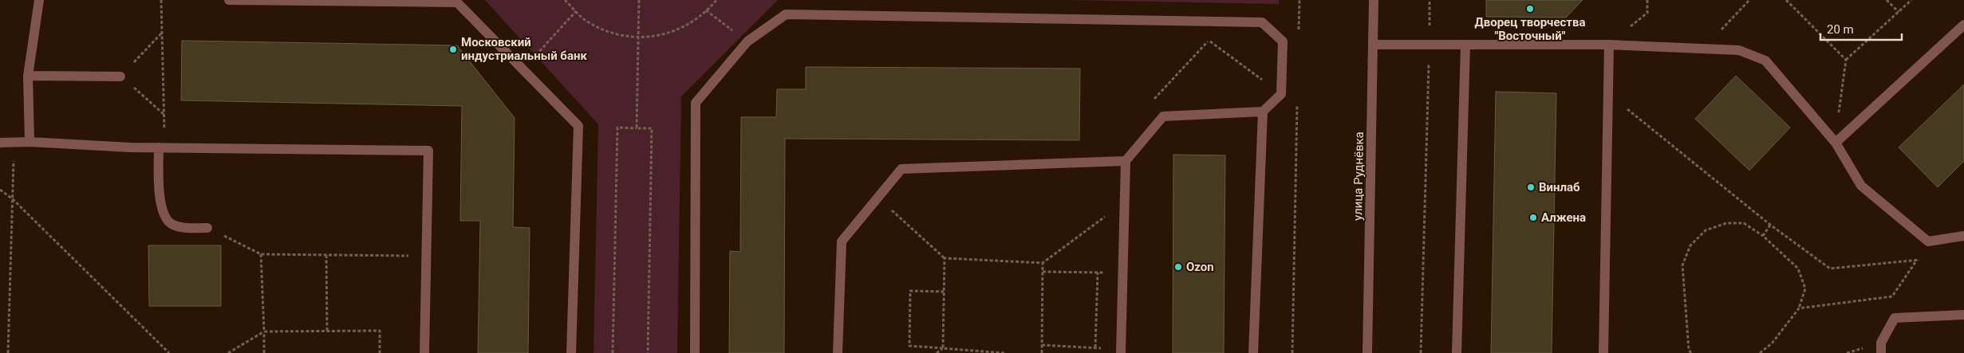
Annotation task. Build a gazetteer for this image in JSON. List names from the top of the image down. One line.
{"streets":{"street":["улица Руднёвка"]},"places":["Дворец творчества \"Восточный\"","Московский индустриальный банк","Винлаб","Алжена","Ozon"],"scale_bar":"20 m"}
